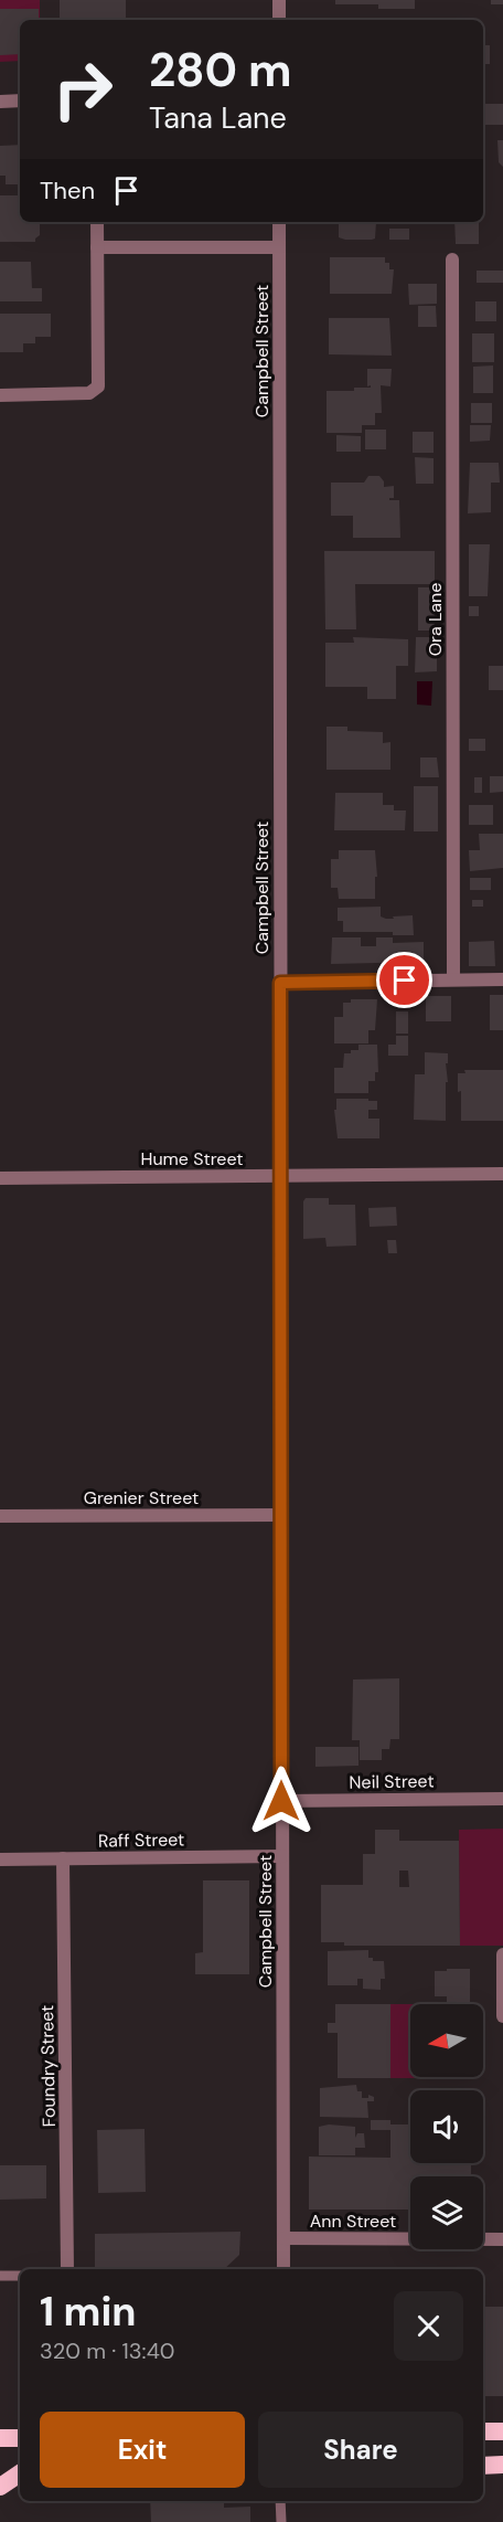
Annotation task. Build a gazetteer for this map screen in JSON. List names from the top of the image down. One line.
{"streets":{"street":["Campbell Street","Ora Lane","Hume Street","Grenier Street","Neil Street","Raff Street","Foundry Street","Ann Street"]},"crossings":[["Campbell Street","Hume Street"],["Campbell Street","Grenier Street"],["Campbell Street","Neil Street"],["Campbell Street","Raff Street"],["Campbell Street","Ann Street"],["Raff Street","Foundry Street"]],"north":"left","page":{"turn":["280 m","Tana Lane"],"then":"Then","heading":["1 min","320 m · 13:40"],"buttons":["Exit","Share"]}}
